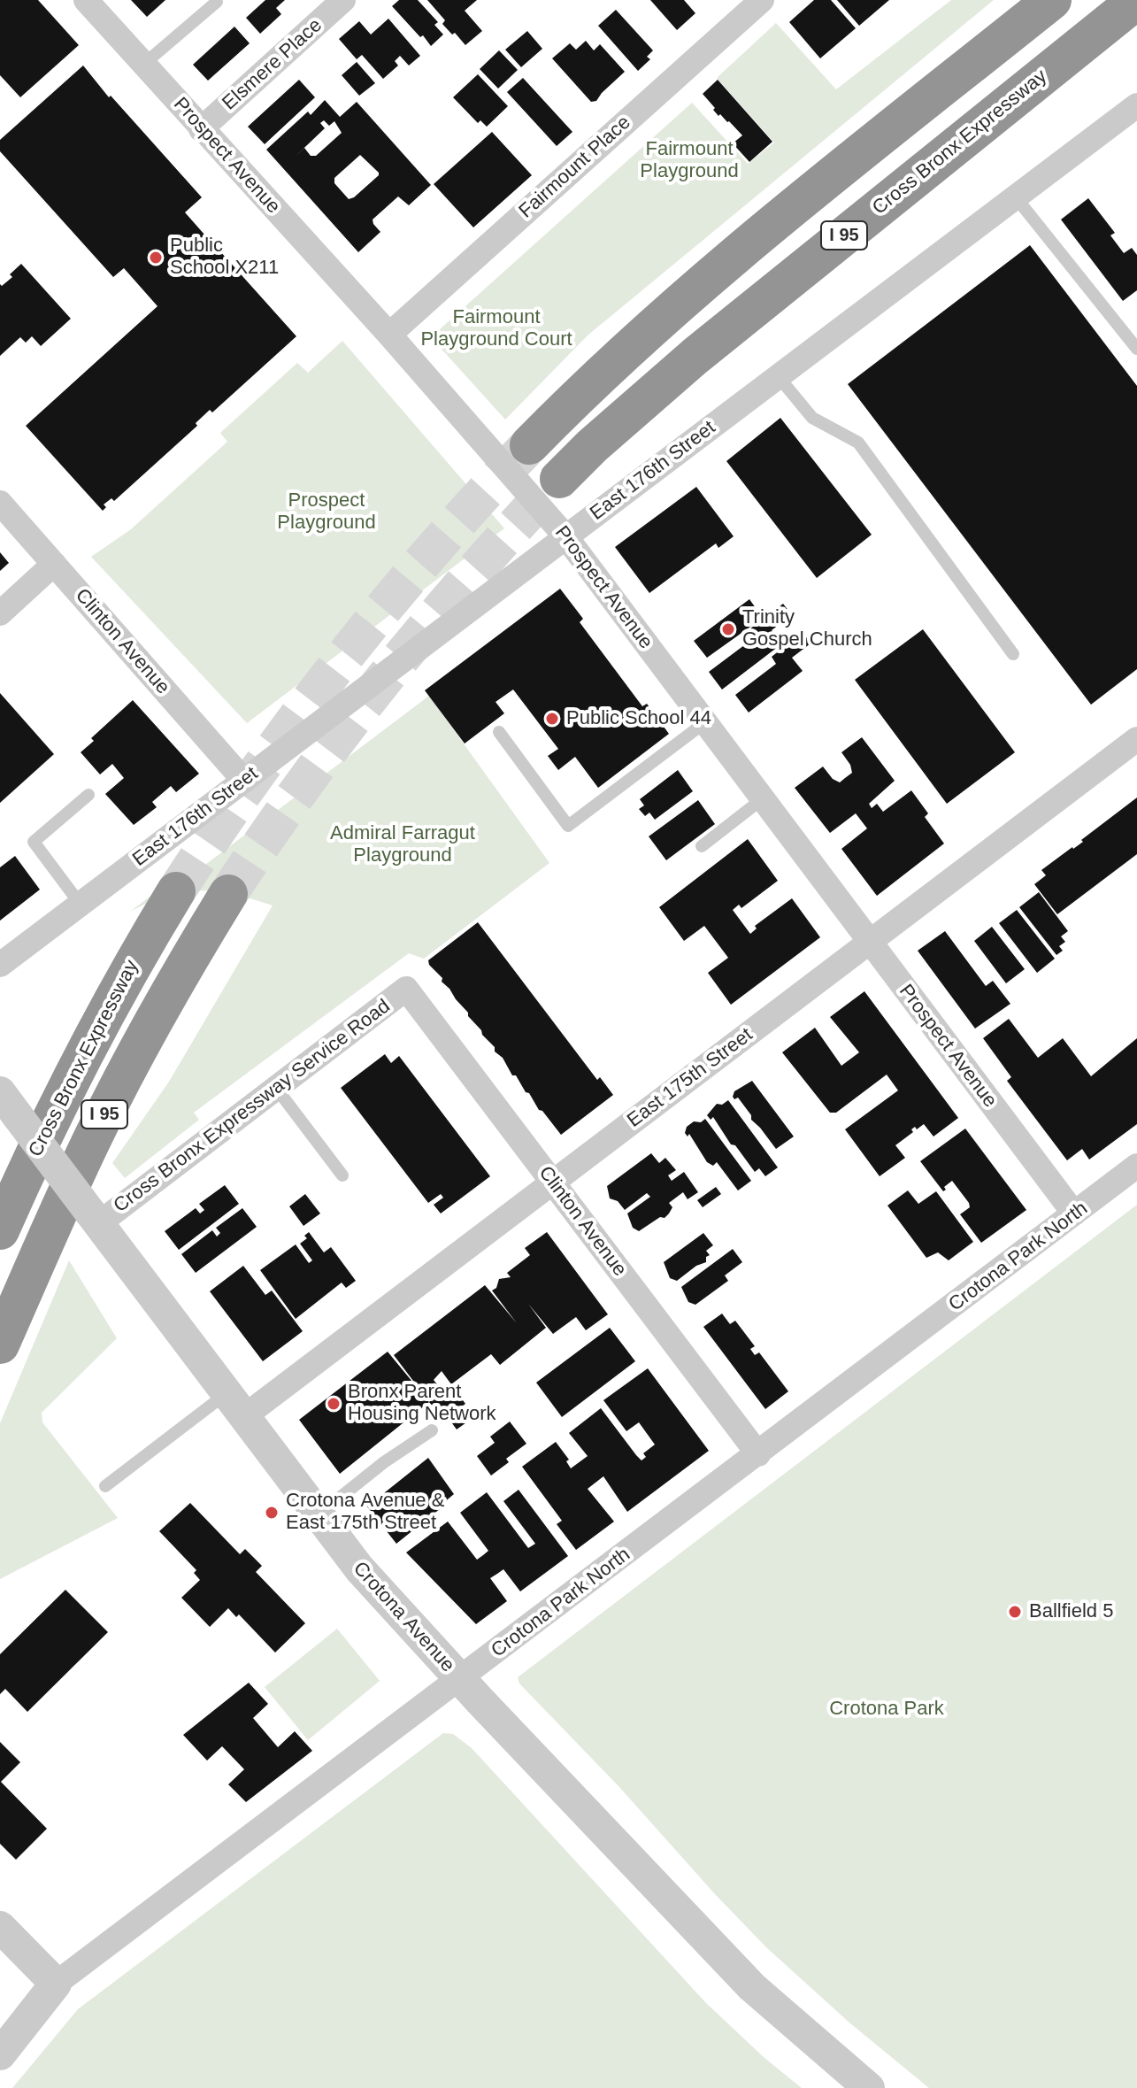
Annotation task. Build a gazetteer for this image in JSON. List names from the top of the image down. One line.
{"streets":{"highway":["Cross Bronx Expressway","I 95"],"street":["Elsmere Place","Prospect Avenue","Fairmount Place","East 176th Street","Clinton Avenue","East 175th Street","Cross Bronx Expressway Service Road","Crotona Park North","Crotona Avenue"]},"crossings":[["Elsmere Place","Prospect Avenue"],["Prospect Avenue","Fairmount Place"],["Prospect Avenue","East 176th Street"],["Prospect Avenue","East 175th Street"],["Prospect Avenue","Crotona Park North"],["East 176th Street","Clinton Avenue"],["Clinton Avenue","East 175th Street"],["Clinton Avenue","Cross Bronx Expressway Service Road"],["Clinton Avenue","Crotona Park North"],["East 175th Street","Crotona Avenue"],["Cross Bronx Expressway Service Road","Crotona Avenue"],["Crotona Park North","Crotona Avenue"]],"parks":["Fairmount Playground","Fairmount Playground Court","Prospect Playground","Admiral Farragut Playground","Crotona Park"],"places":["Public School X211","Trinity Gospel Church","Public School 44","Bronx Parent Housing Network","Crotona Avenue & East 175th Street","Ballfield 5"]}
